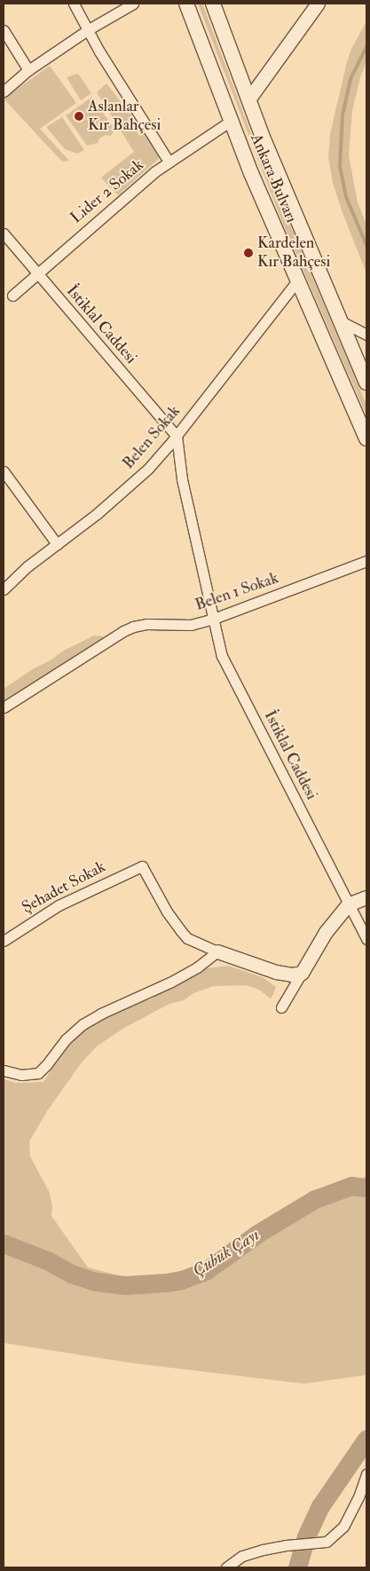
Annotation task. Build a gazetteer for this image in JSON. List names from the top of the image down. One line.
{"streets":{"main road":["Ankara Bulvarı"],"street":["Lider 2 Sokak","İstiklal Caddesi","Belen Sokak","Belen 1 Sokak","Şehadet Sokak"]},"crossings":[["Ankara Bulvarı","Lider 2 Sokak"],["Ankara Bulvarı","Belen Sokak"],["Lider 2 Sokak","İstiklal Caddesi"],["İstiklal Caddesi","Belen Sokak"],["İstiklal Caddesi","Belen 1 Sokak"]],"water":["Çubuk Çayı"],"places":["Aslanlar Kır Bahçesi","Kardelen Kır Bahçesi"]}
